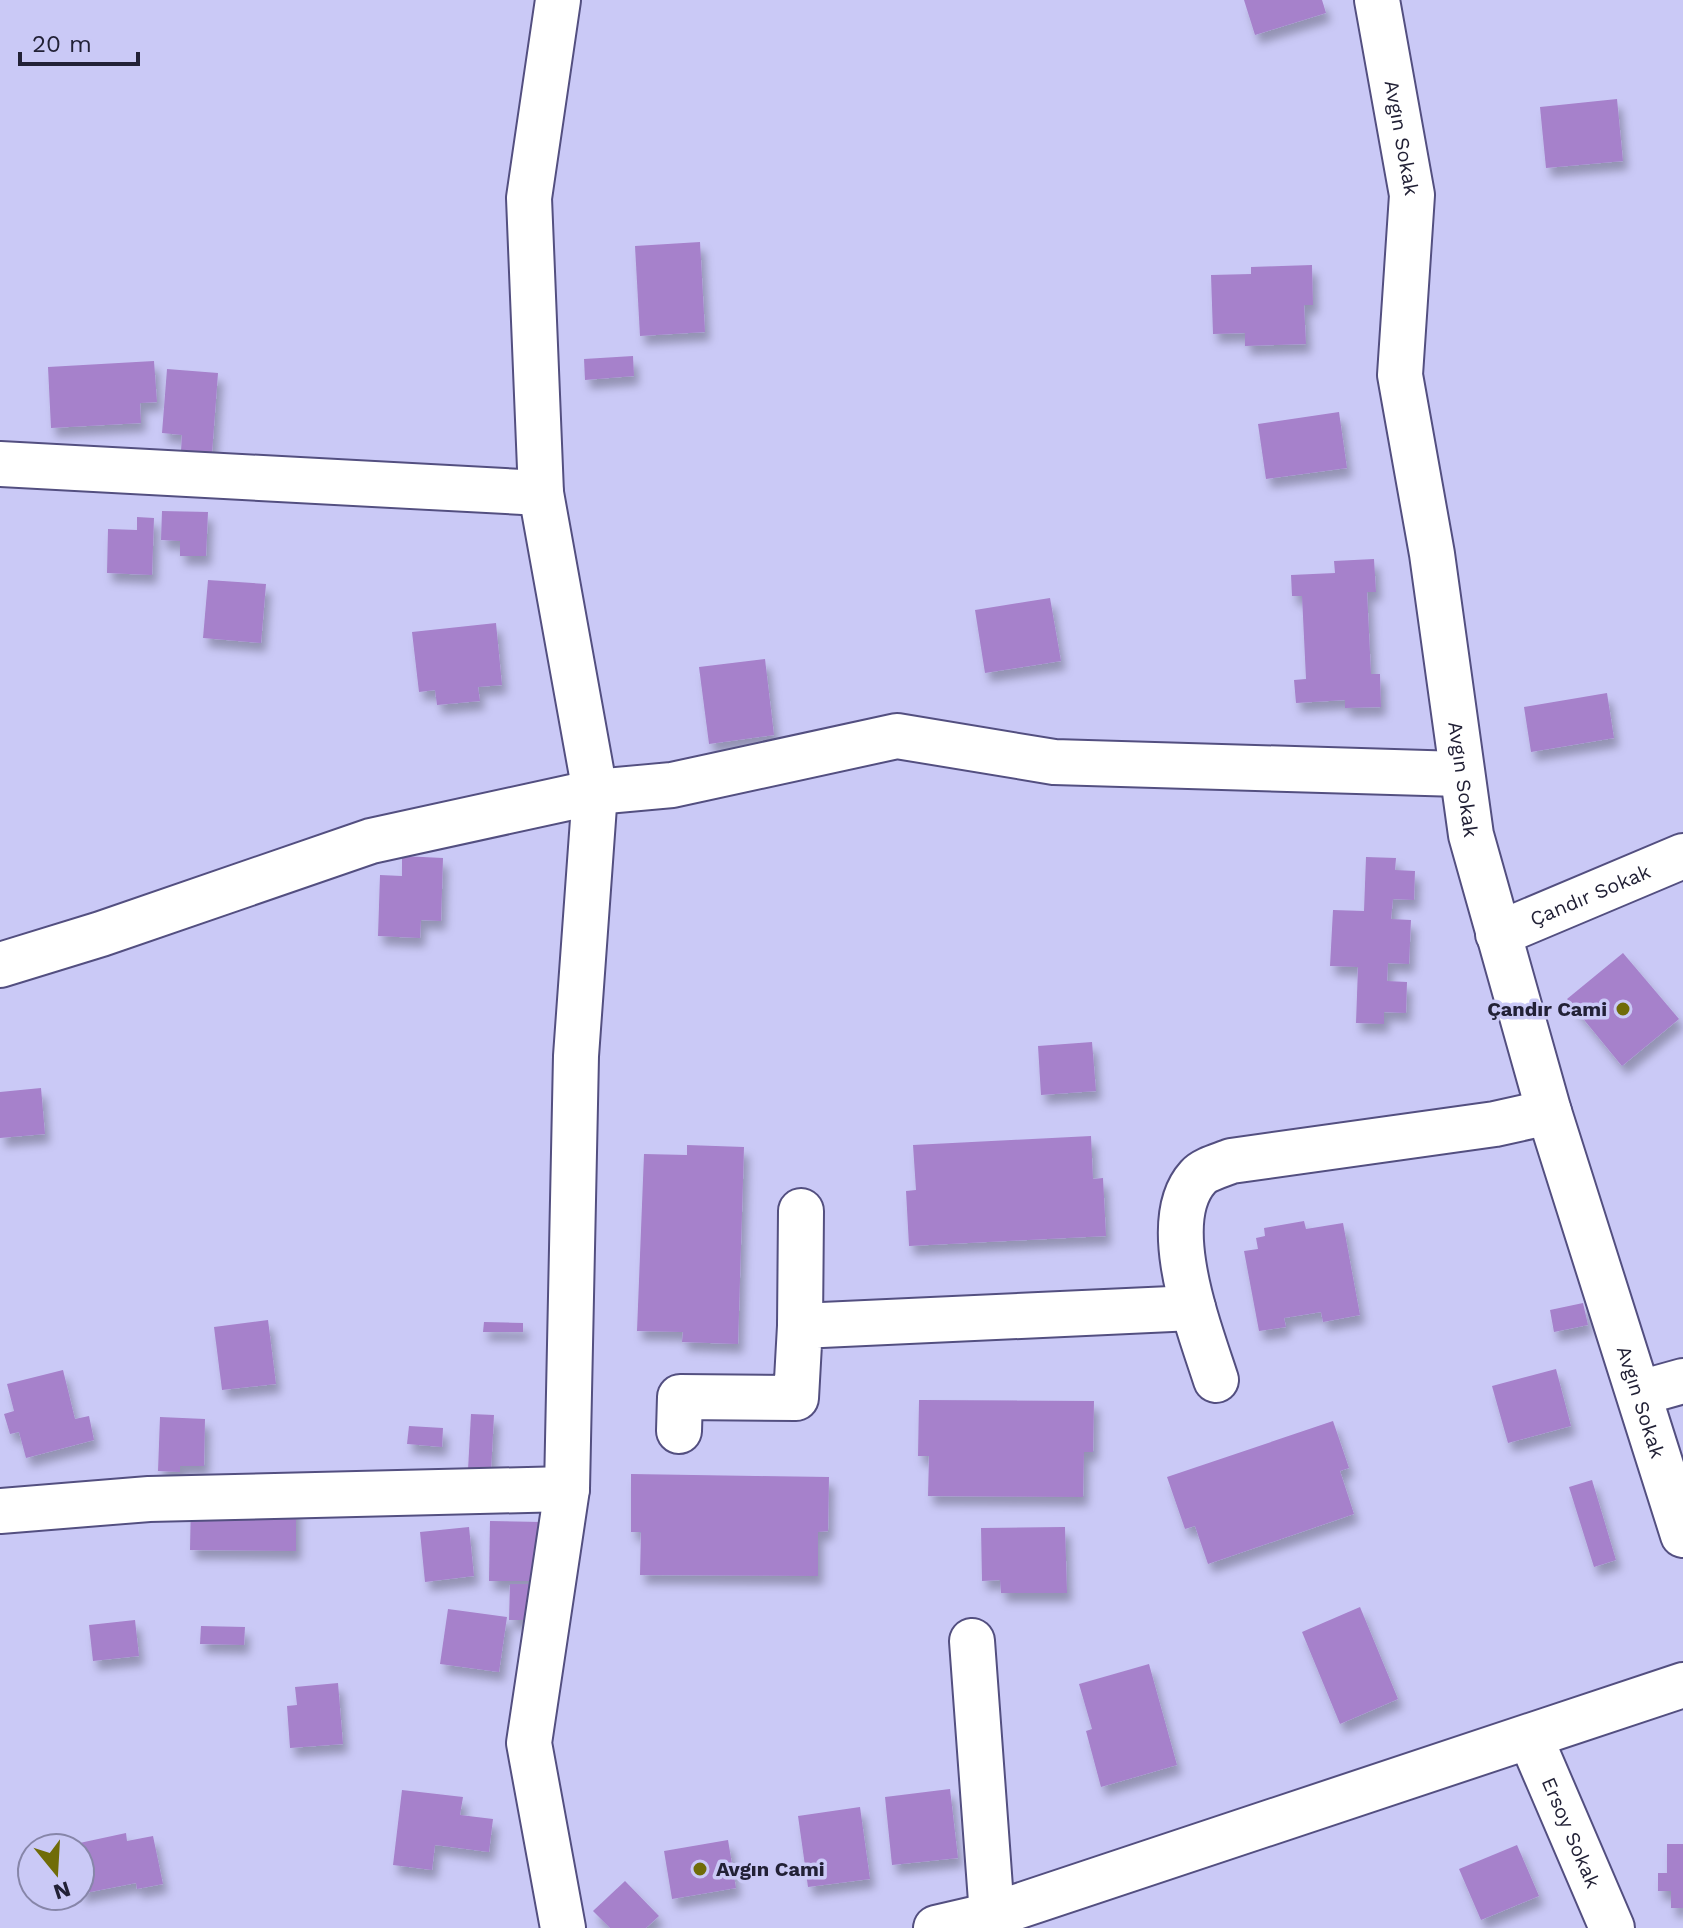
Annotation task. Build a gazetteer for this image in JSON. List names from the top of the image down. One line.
{"streets":{"street":["Avgın Sokak","Çandır Sokak","Ersoy Sokak"]},"crossings":[["Avgın Sokak","Çandır Sokak"]],"places":["Çandır Cami","Avgın Cami"],"scale_bar":"20 m","north":"bottom"}
